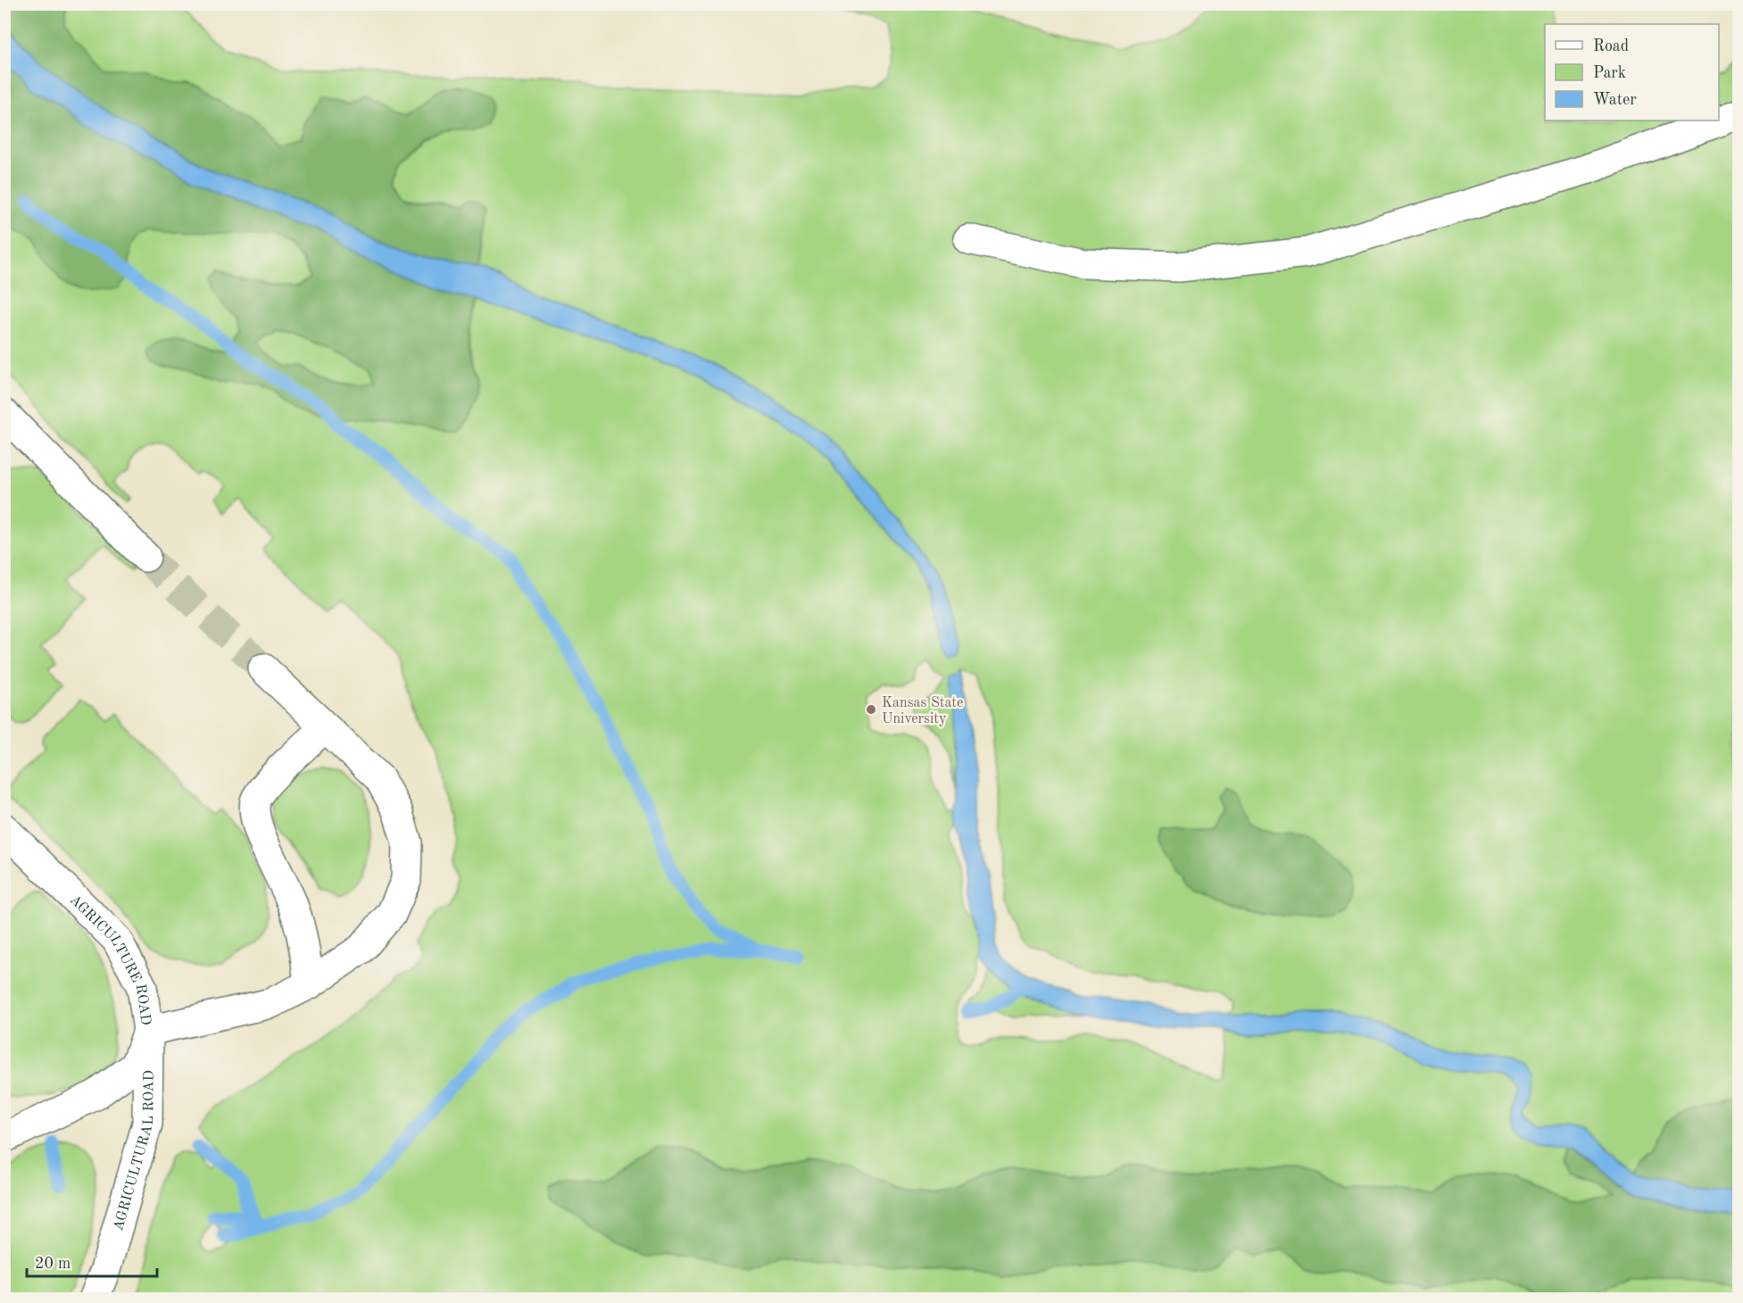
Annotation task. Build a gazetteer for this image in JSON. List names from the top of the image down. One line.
{"streets":{"street":["AGRICULTURE ROAD","AGRICULTURAL ROAD"]},"crossings":[["AGRICULTURE ROAD","AGRICULTURAL ROAD"]],"places":["Kansas State University"],"legend":["Road","Park","Water"],"scale_bar":"20 m"}
